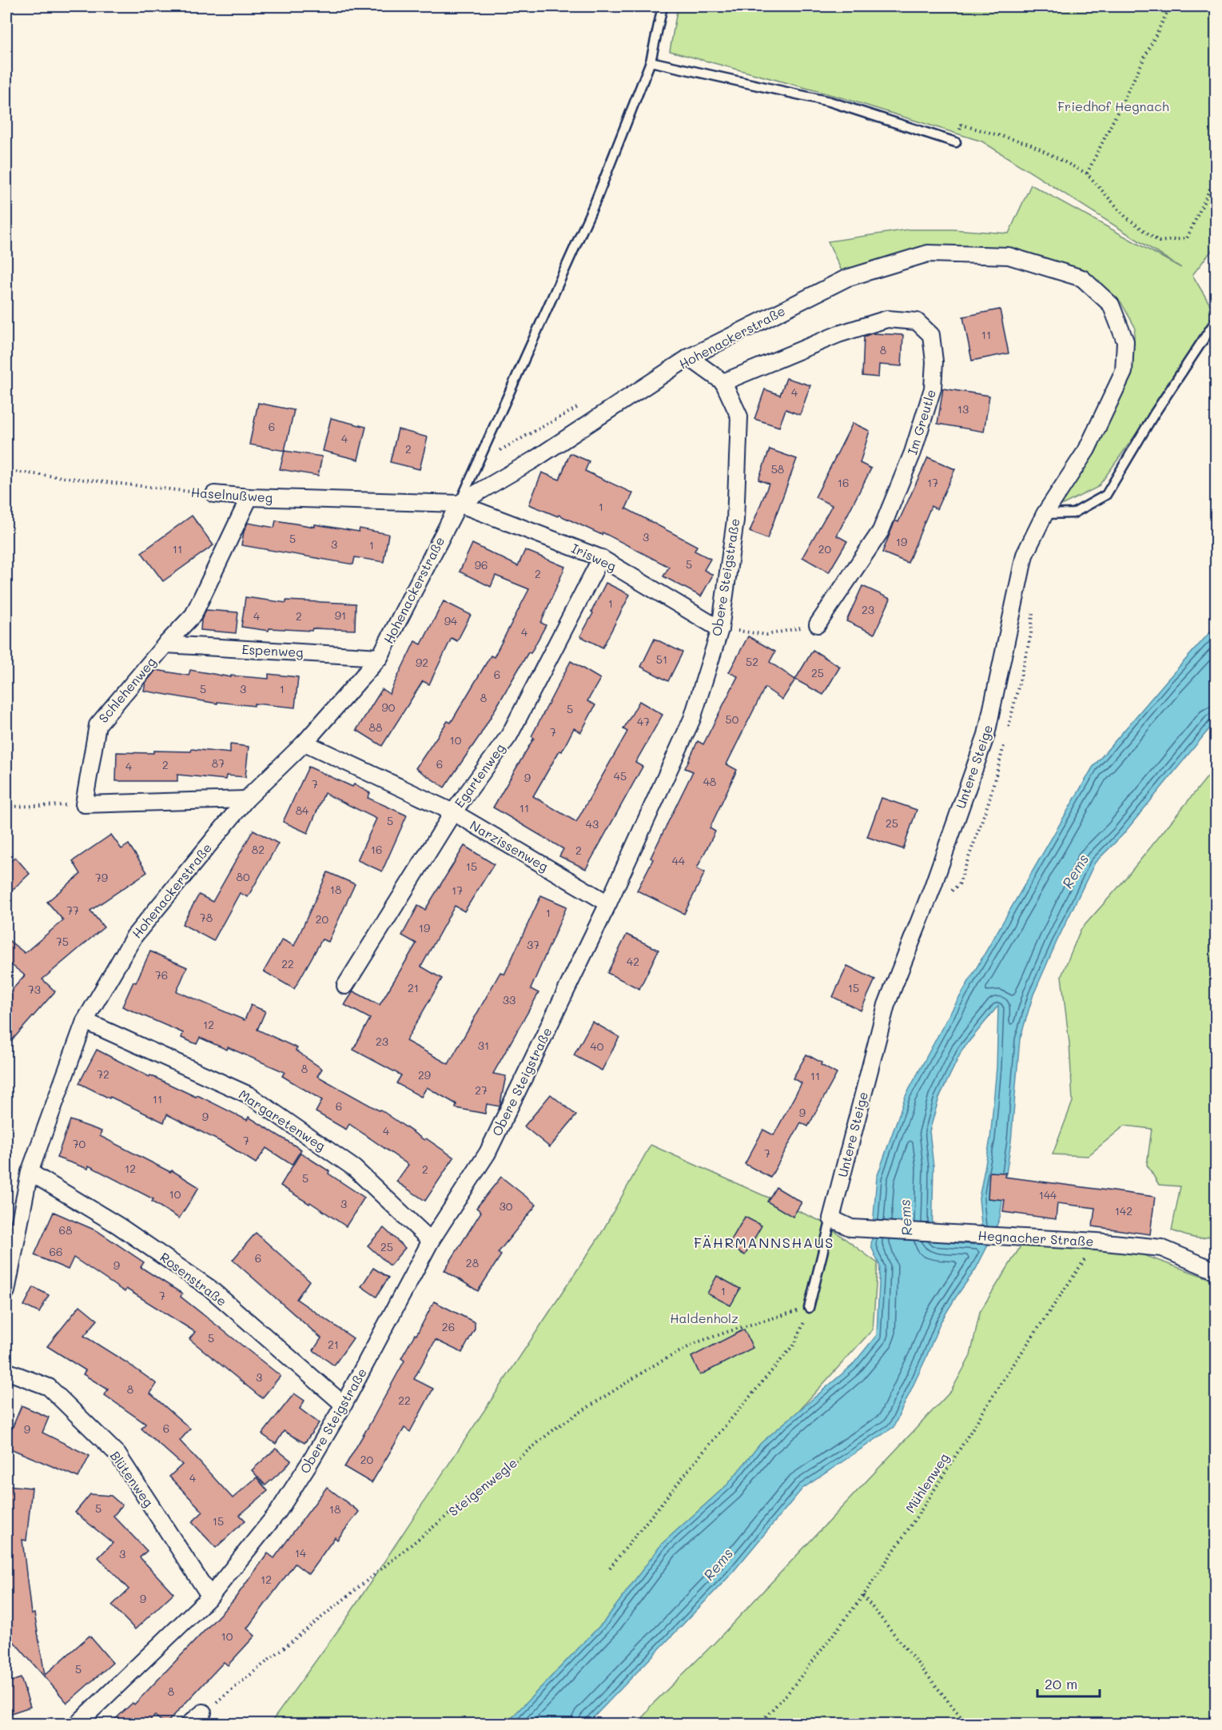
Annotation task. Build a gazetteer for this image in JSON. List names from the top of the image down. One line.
{"streets":{"street":["Hohenackerstraße","Im Greutle","Haselnußweg","Irisweg","Obere Steigstraße","Espenweg","Schlehenweg","Untere Steige","Egartenweg","Narzissenweg","Margaretenweg","Hegnacher Straße","Rosenstraße","Blütenweg"],"path":["Mühlenweg","Steigenwegle"]},"crossings":[["Hohenackerstraße","Haselnußweg"],["Hohenackerstraße","Irisweg"],["Hohenackerstraße","Obere Steigstraße"],["Hohenackerstraße","Espenweg"],["Hohenackerstraße","Untere Steige"],["Hohenackerstraße","Narzissenweg"],["Hohenackerstraße","Margaretenweg"],["Hohenackerstraße","Rosenstraße"],["Im Greutle","Obere Steigstraße"],["Haselnußweg","Irisweg"],["Haselnußweg","Schlehenweg"],["Irisweg","Obere Steigstraße"],["Irisweg","Egartenweg"],["Obere Steigstraße","Narzissenweg"],["Obere Steigstraße","Margaretenweg"],["Obere Steigstraße","Rosenstraße"],["Obere Steigstraße","Blütenweg"],["Espenweg","Schlehenweg"],["Untere Steige","Hegnacher Straße"],["Egartenweg","Narzissenweg"],["Hegnacher Straße","Mühlenweg"]],"districts":["FÄHRMANNSHAUS"],"water":["Rems"],"parks":["Friedhof Hegnach","Haldenholz"],"house_numbers":["11","8","4","13","6","4","2","58","16","17","1","3","5","19","3","1","11","20","5","96","2","1","23","91","4","2","94","4","51","52","92","25","6","5","3","1","8","90","5","50","47","88","7","10","87","6","2","4","45","9","48","7","11","84","5","25","43","82","16","2","44","15","80","79","18","17","77","1","78","20","19","75","37","42","22","76","21","15","73","33","12","23","31","40","8","72","29","11","27","11","6","9","9","4","7","70","7","12","2","5","10","144","3","30","142","68","25","66","6","28","9","1","7","26","5","21","3","8","22","6","9","20","4","5","18","15","14","3","12","9","10","5","8"],"scale_bar":"20 m"}
